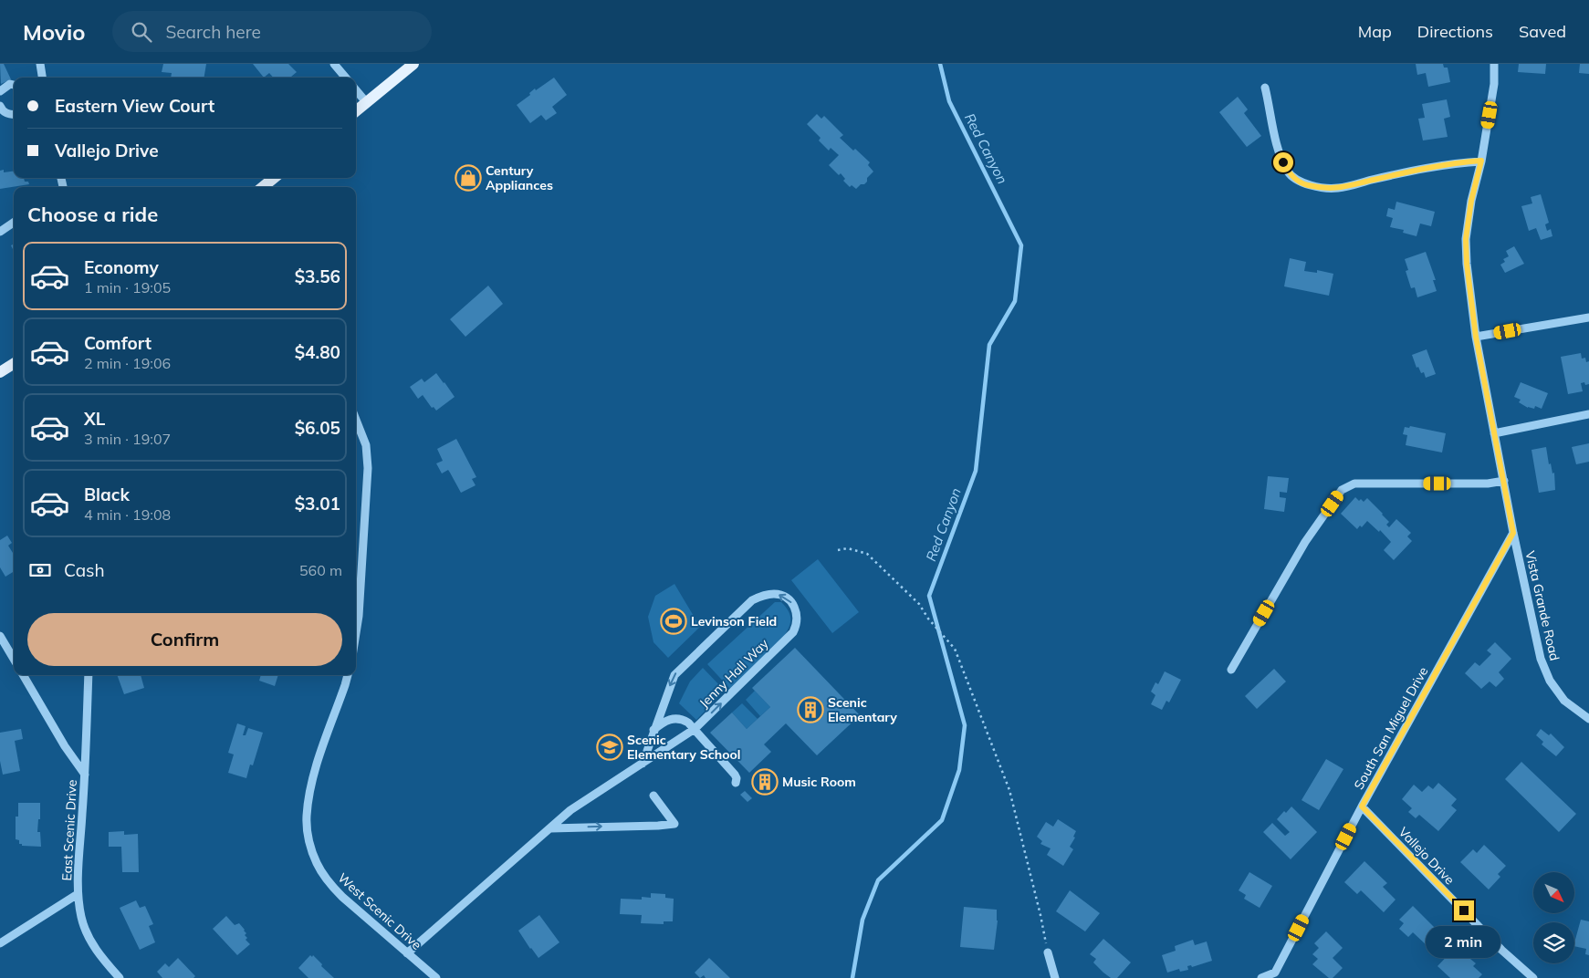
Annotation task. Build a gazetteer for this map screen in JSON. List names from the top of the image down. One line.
{"streets":{"street":["Vista Grande Road","Jenny Hall Way","South San Miguel Drive","East Scenic Drive","Vallejo Drive","West Scenic Drive"]},"crossings":[["Vista Grande Road","South San Miguel Drive"],["Jenny Hall Way","West Scenic Drive"],["South San Miguel Drive","Vallejo Drive"]],"water":["Red Canyon"],"places":{"shop":["Century Appliances"],"sports":["Levinson Field"],"building":["Scenic Elementary","Music Room"],"school or university":["Scenic Elementary School"]},"north":"bottom right","page":{"header":"Movio","search":"Search here","nav":["Map","Directions","Saved"],"banner":["Eastern View Court","Vallejo Drive"],"heading":"Choose a ride","list":[{"name":"Economy","note":"1 min · 19:05","value":"$3.56"},{"name":"Comfort","note":"2 min · 19:06","value":"$4.80"},{"name":"XL","note":"3 min · 19:07","value":"$6.05"},{"name":"Black","note":"4 min · 19:08","value":"$3.01"}],"pay":["Cash","560 m"],"buttons":"Confirm","bubble":"2 min"}}
